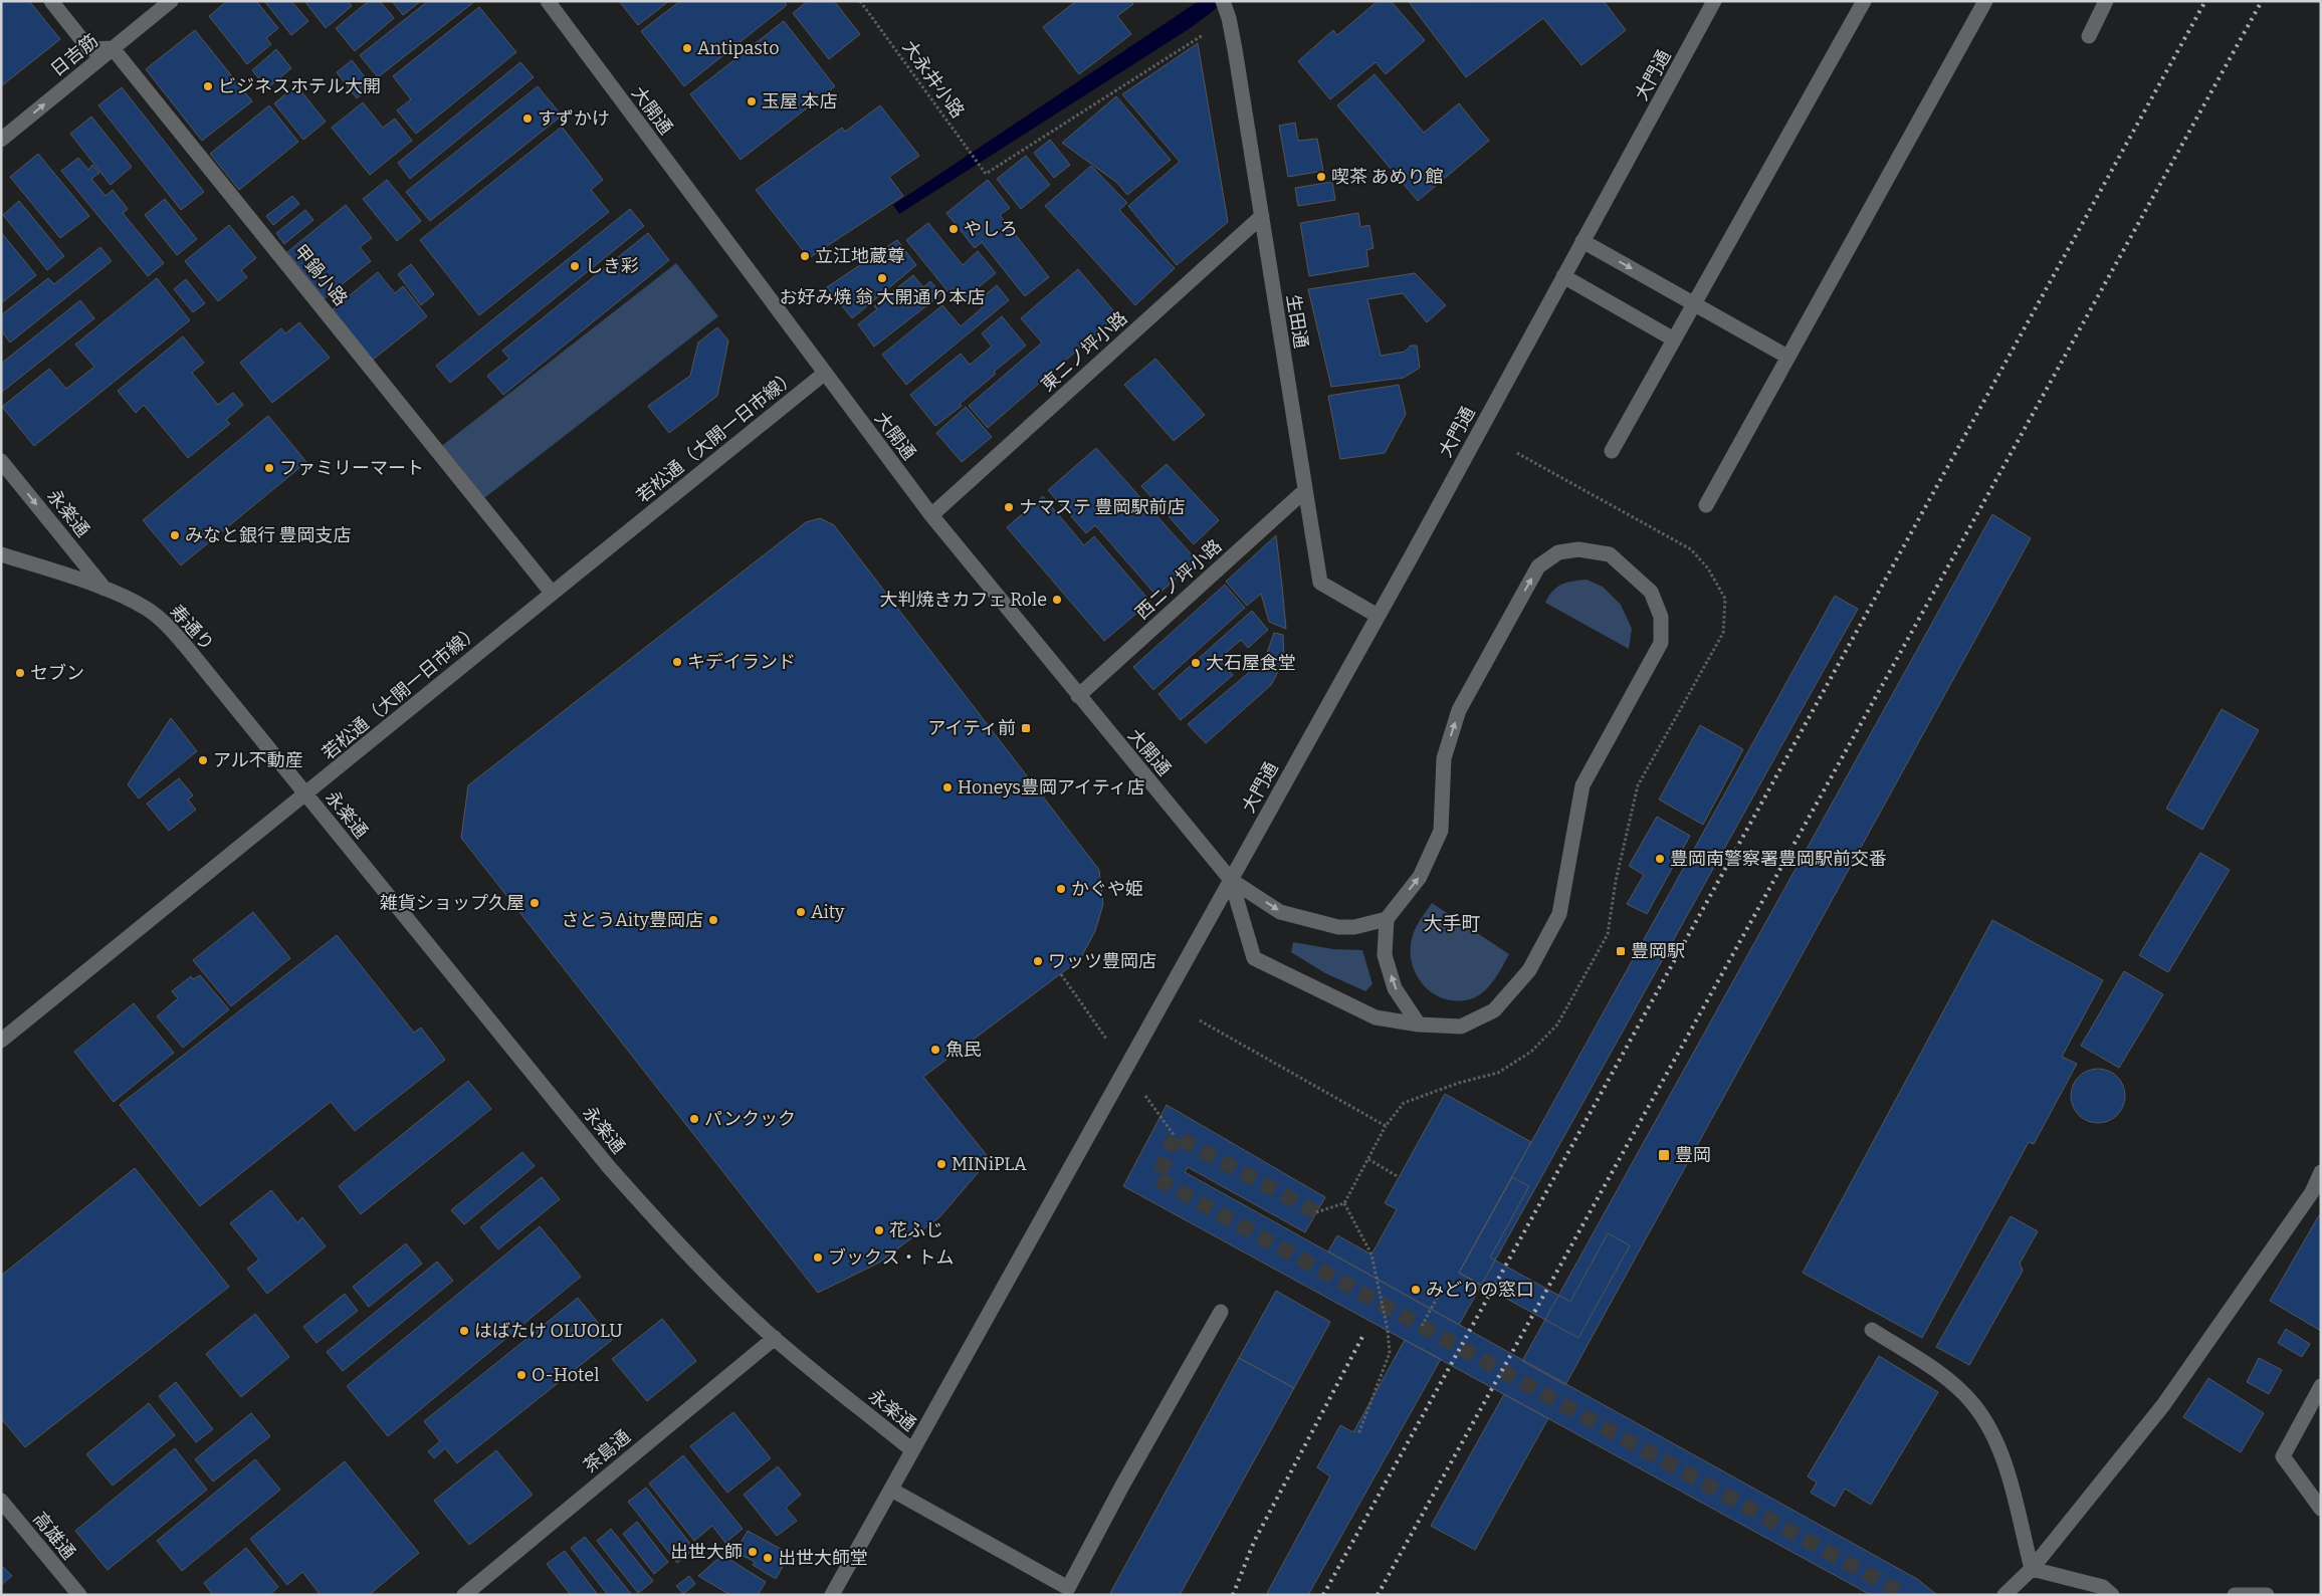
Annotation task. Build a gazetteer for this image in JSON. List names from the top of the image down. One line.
{"streets":{"street":["日吉筋","大門通","大開通","甲鍋小路","生田通","東ニノ坪小路","若松通（大開一日市線）","永楽通","西ニノ坪小路","寿通り","茶島通","高雄通"],"path":["大永井小路"]},"crossings":[["日吉筋","甲鍋小路"],["大門通","大開通"],["大門通","生田通"],["大門通","永楽通"],["大永井小路","生田通"],["大開通","東ニノ坪小路"],["大開通","若松通（大開一日市線）"],["大開通","西ニノ坪小路"],["甲鍋小路","若松通（大開一日市線）"],["生田通","東ニノ坪小路"],["生田通","西ニノ坪小路"],["若松通（大開一日市線）","永楽通"],["若松通（大開一日市線）","寿通り"],["永楽通","寿通り"],["永楽通","茶島通"]],"one_way":["日吉筋"],"districts":["大手町"],"places":{"other":["Antipasto","ビジネスホテル大開","玉屋 本店","すずかけ","喫茶 あめり館","やしろ","立江地蔵尊","しき彩","お好み焼 翁 大開通り本店","ファミリーマート","ナマステ 豊岡駅前店","みなと銀行 豊岡支店","大判焼きカフェ Role","キデイランド","大石屋食堂","セブン","アル不動産","Honeys豊岡アイティ店","豊岡南警察署豊岡駅前交番","かぐや姫","雑貨ショップ久屋","Aity","さとうAity豊岡店","ワッツ豊岡店","魚民","パンクック","MINiPLA","花ふじ","ブックス・トム","みどりの窓口","はばたけ OLUOLU","O-Hotel","出世大師","出世大師堂"],"transit":["アイティ前","豊岡駅","豊岡"]}}
